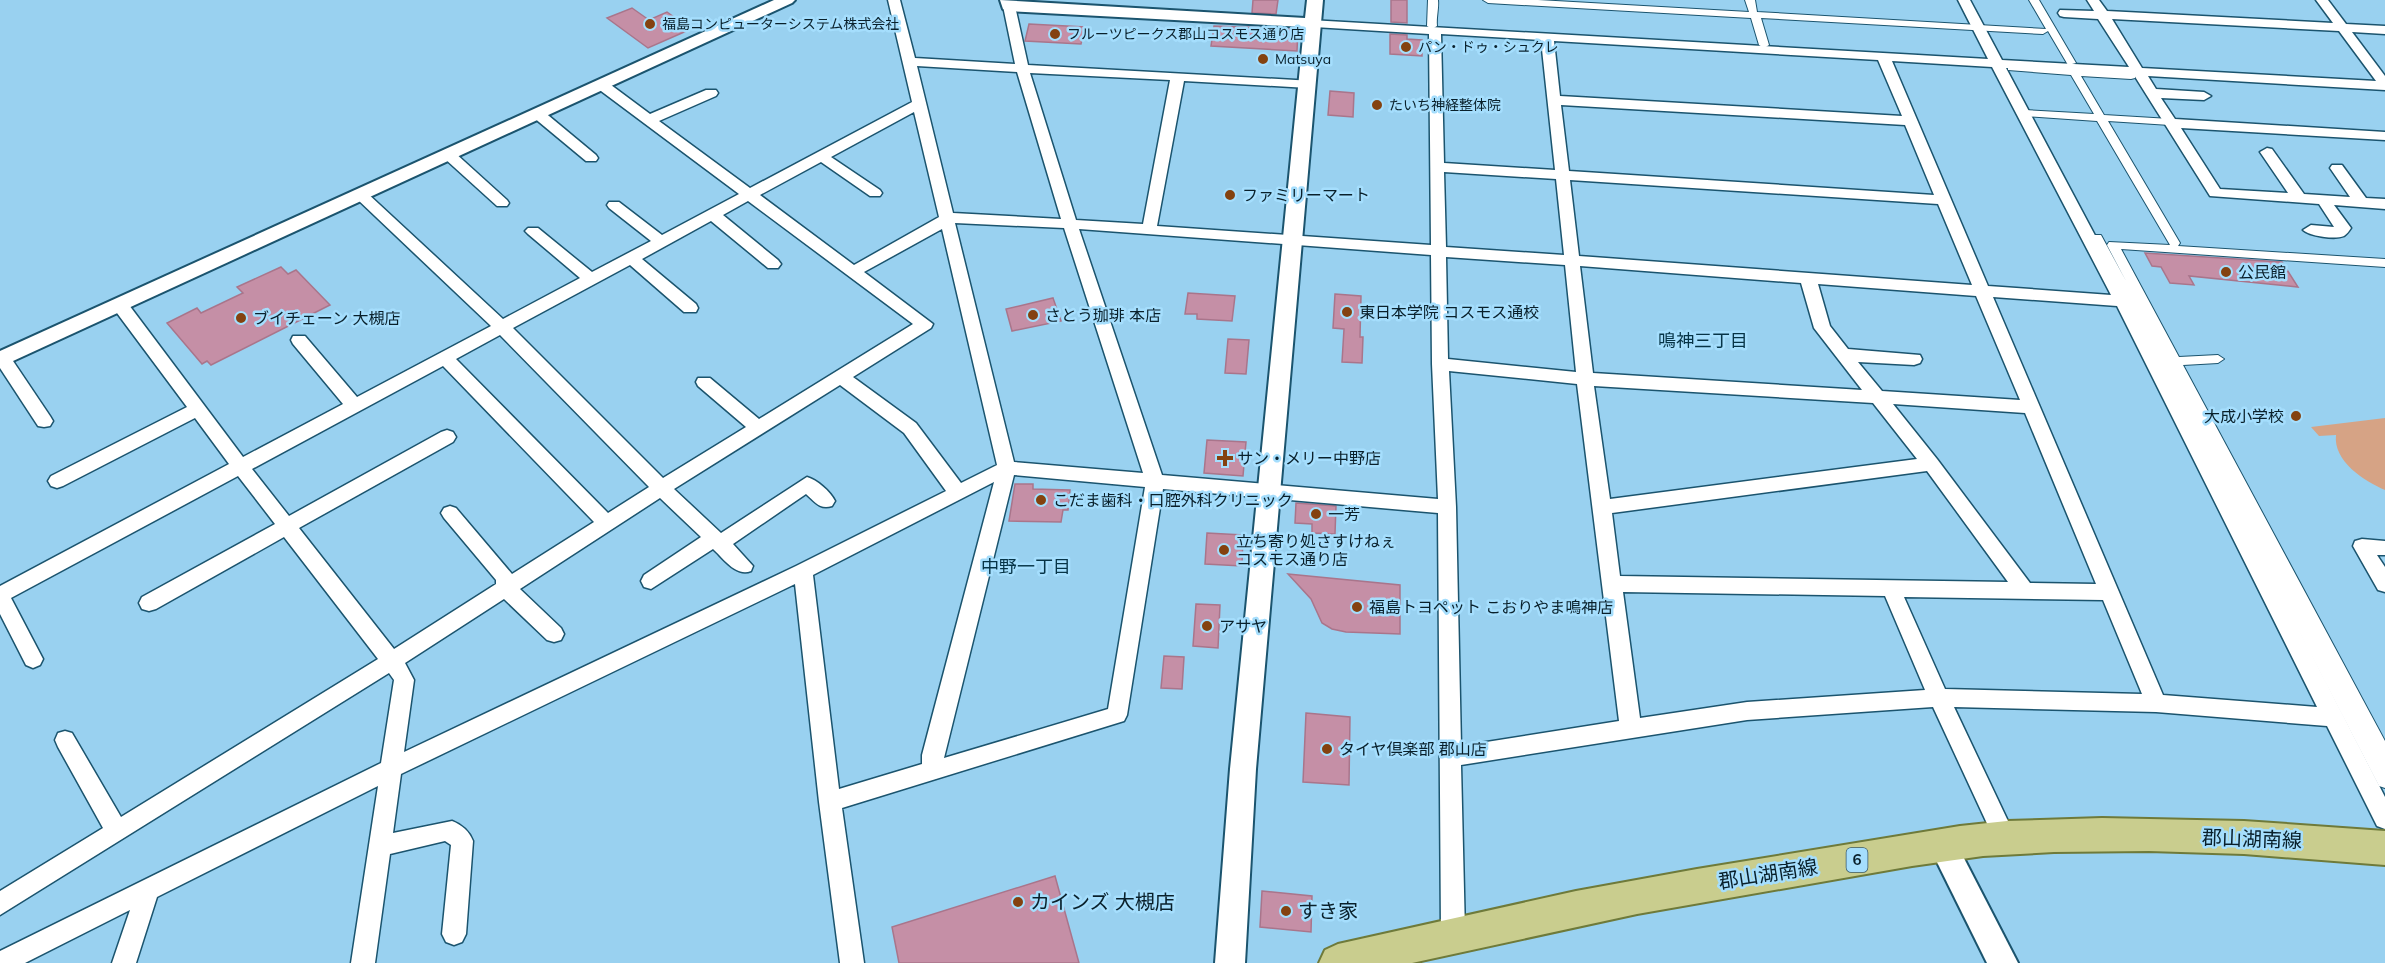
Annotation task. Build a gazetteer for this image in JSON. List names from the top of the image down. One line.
{"streets":{"main road":["郡山湖南線","6"]},"districts":["鳴神三丁目","中野一丁目"],"places":{"other":["福島コンピューターシステム株式会社","フルーツピークス郡山コスモス通り店","パン・ドゥ・シュクレ","Matsuya","たいち神経整体院","ファミリーマート","公民館","東日本学院 コスモス通校","さとう珈琲 本店","ブイチェーン 大槻店","大成小学校","こだま歯科・口腔外科クリニック","一芳","立ち寄り処さすけねぇ コスモス通り店","福島トヨペット こおりやま鳴神店","アサヤ","タイヤ倶楽部 郡山店","カインズ 大槻店","すき家"],"health":["サン・メリー中野店"]}}
